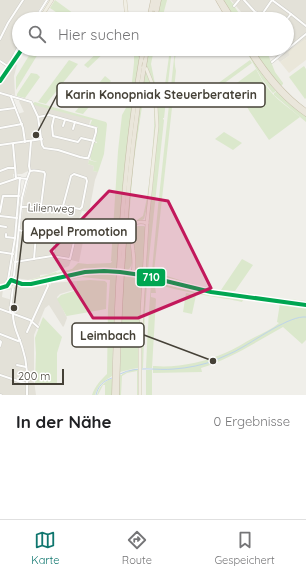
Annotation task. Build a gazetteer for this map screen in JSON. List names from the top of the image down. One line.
{"streets":{"street":["Lilienweg"]},"places":["Karin Konopniak Steuerberaterin","Appel Promotion","Leimbach"],"lines":["transit line 710"],"scale_bar":"200 m","page":{"search":"Hier suchen","scale":"200 m","heading":["In der Nähe","0 Ergebnisse"],"nav":["Karte","Route","Gespeichert"]}}
